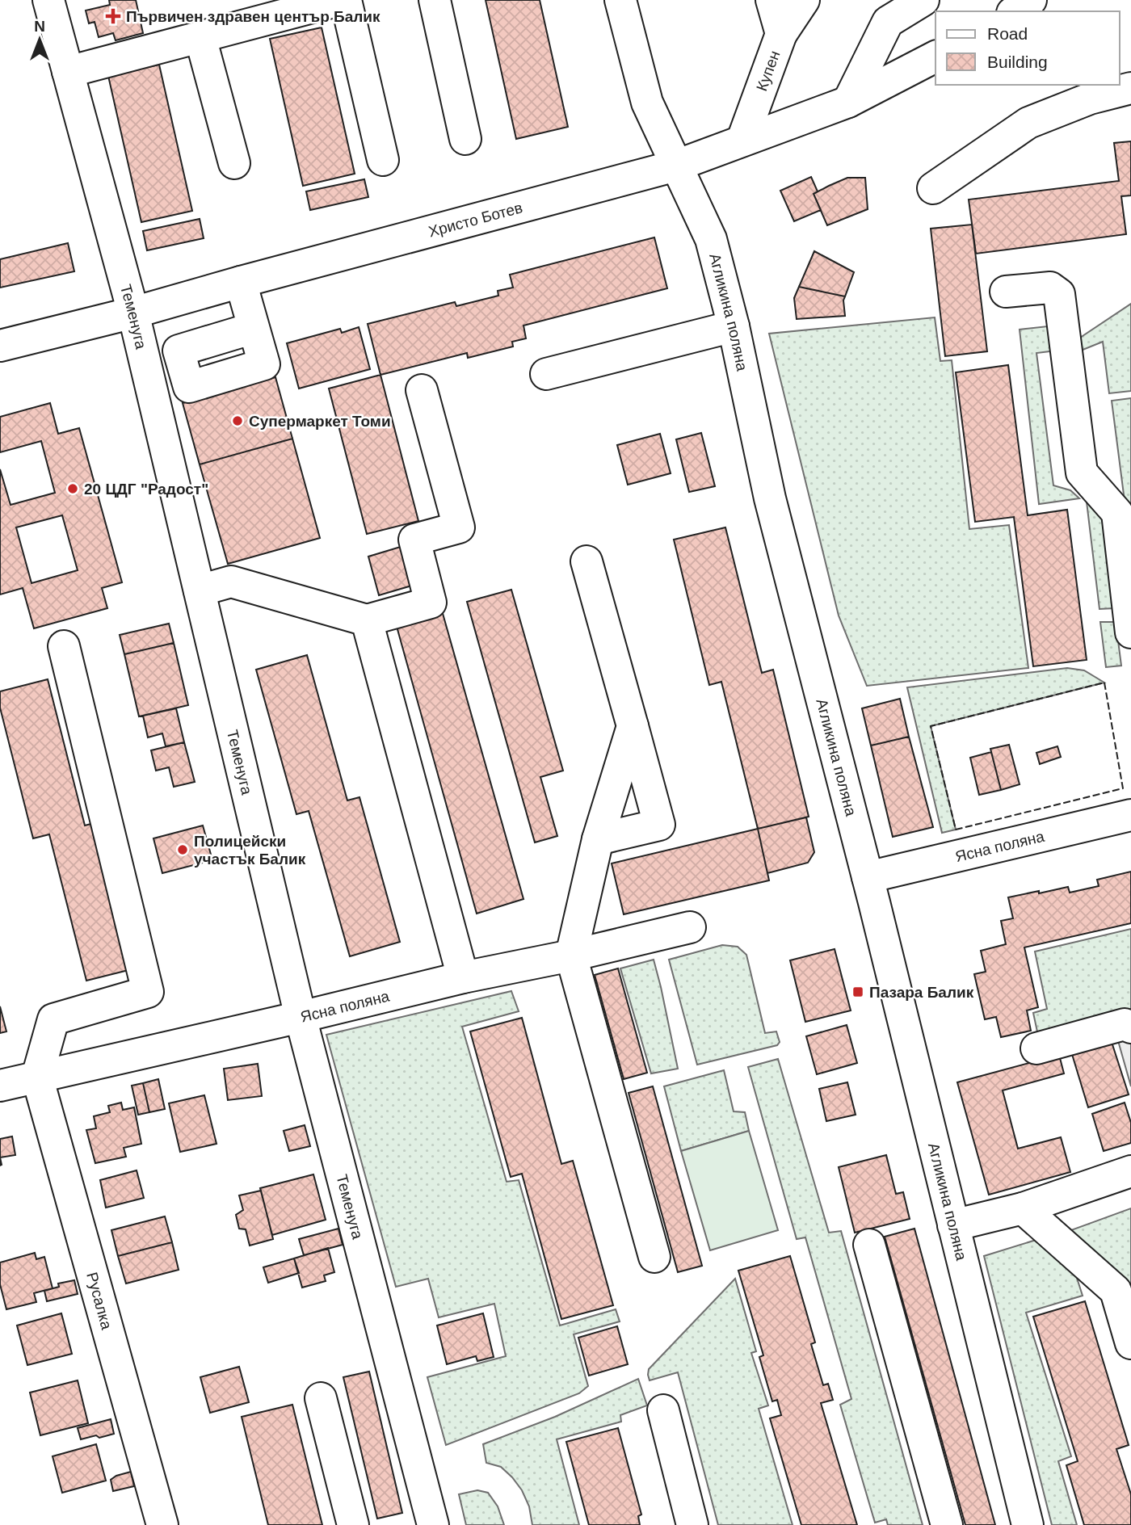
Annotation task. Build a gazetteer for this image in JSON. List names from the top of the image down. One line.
{"streets":{"street":["Купен","Христо Ботев","Агликина поляна","Теменуга","Ясна поляна","Русалка"]},"crossings":[["Купен","Христо Ботев"],["Христо Ботев","Агликина поляна"],["Христо Ботев","Теменуга"],["Агликина поляна","Ясна поляна"],["Теменуга","Ясна поляна"],["Ясна поляна","Русалка"]],"places":{"health":["Първичен здравен център Балик"],"other":["Супермаркет Томи","20 ЦДГ \"Радост\"","Полицейски участък Балик"],"transit":["Пазара Балик"]},"legend":["Road","Building"],"north":"top"}
